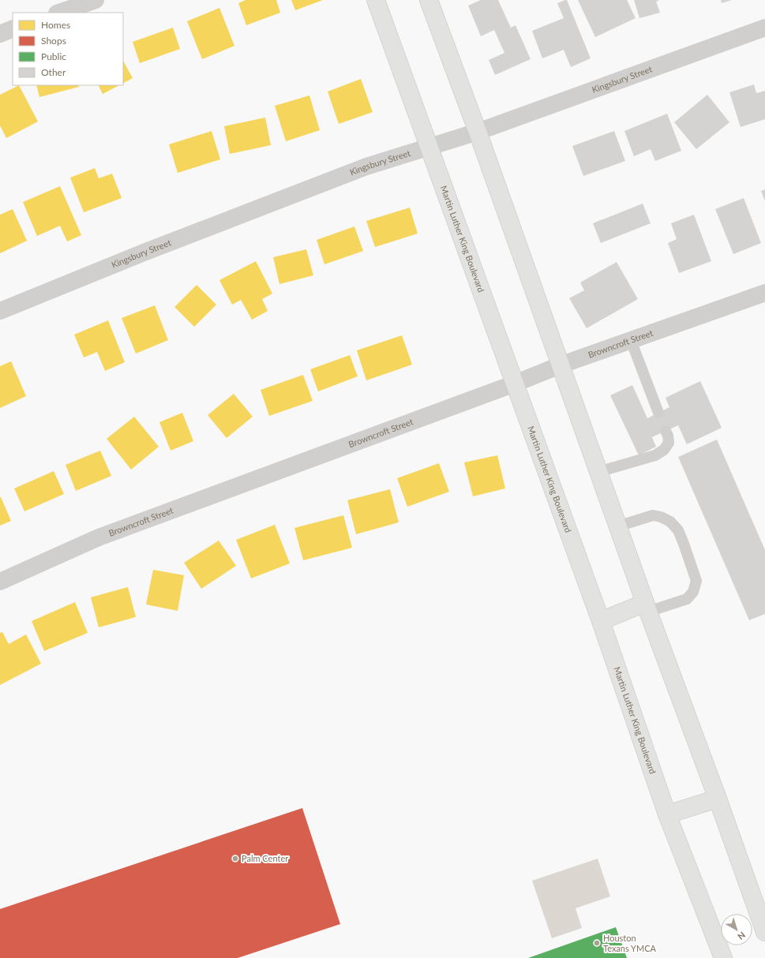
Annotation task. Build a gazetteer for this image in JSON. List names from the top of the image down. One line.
{"streets":{"main road":["Martin Luther King Boulevard"],"street":["Kingsbury Street","Browncroft Street"]},"crossings":[["Kingsbury Street","Martin Luther King Boulevard"],["Martin Luther King Boulevard","Browncroft Street"]],"places":["Palm Center","Houston Texans YMCA"],"legend":["Homes","Shops","Public","Other"],"north":"bottom right"}
